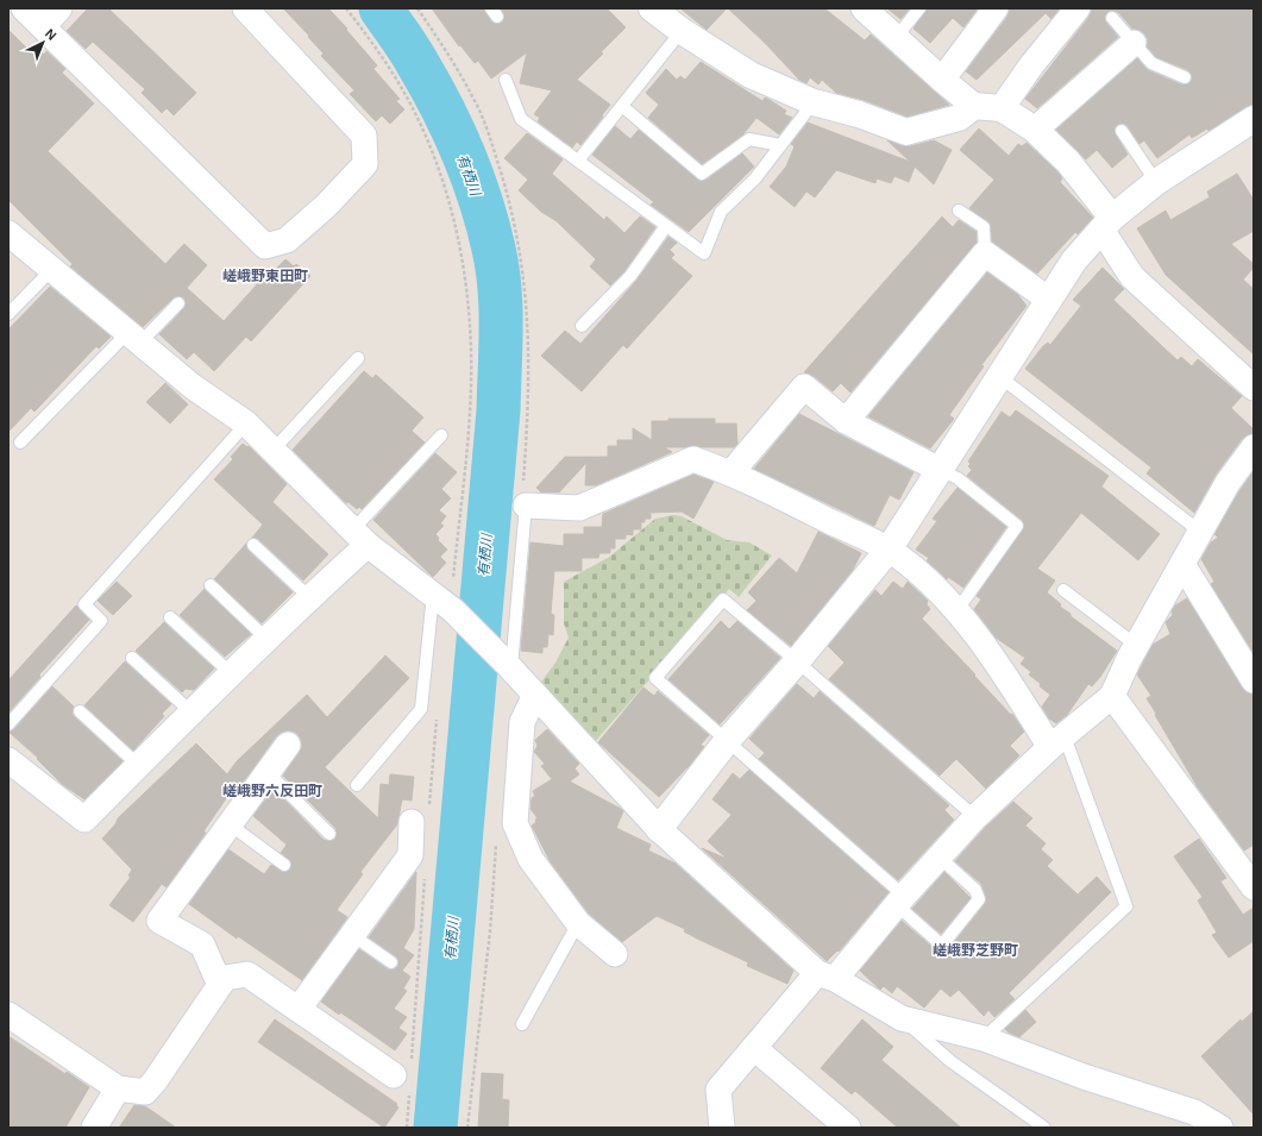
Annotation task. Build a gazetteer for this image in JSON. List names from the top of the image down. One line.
{"districts":["嵯峨野東田町","嵯峨野六反田町","嵯峨野芝野町"],"water":["有栖川"],"north":"top right"}
